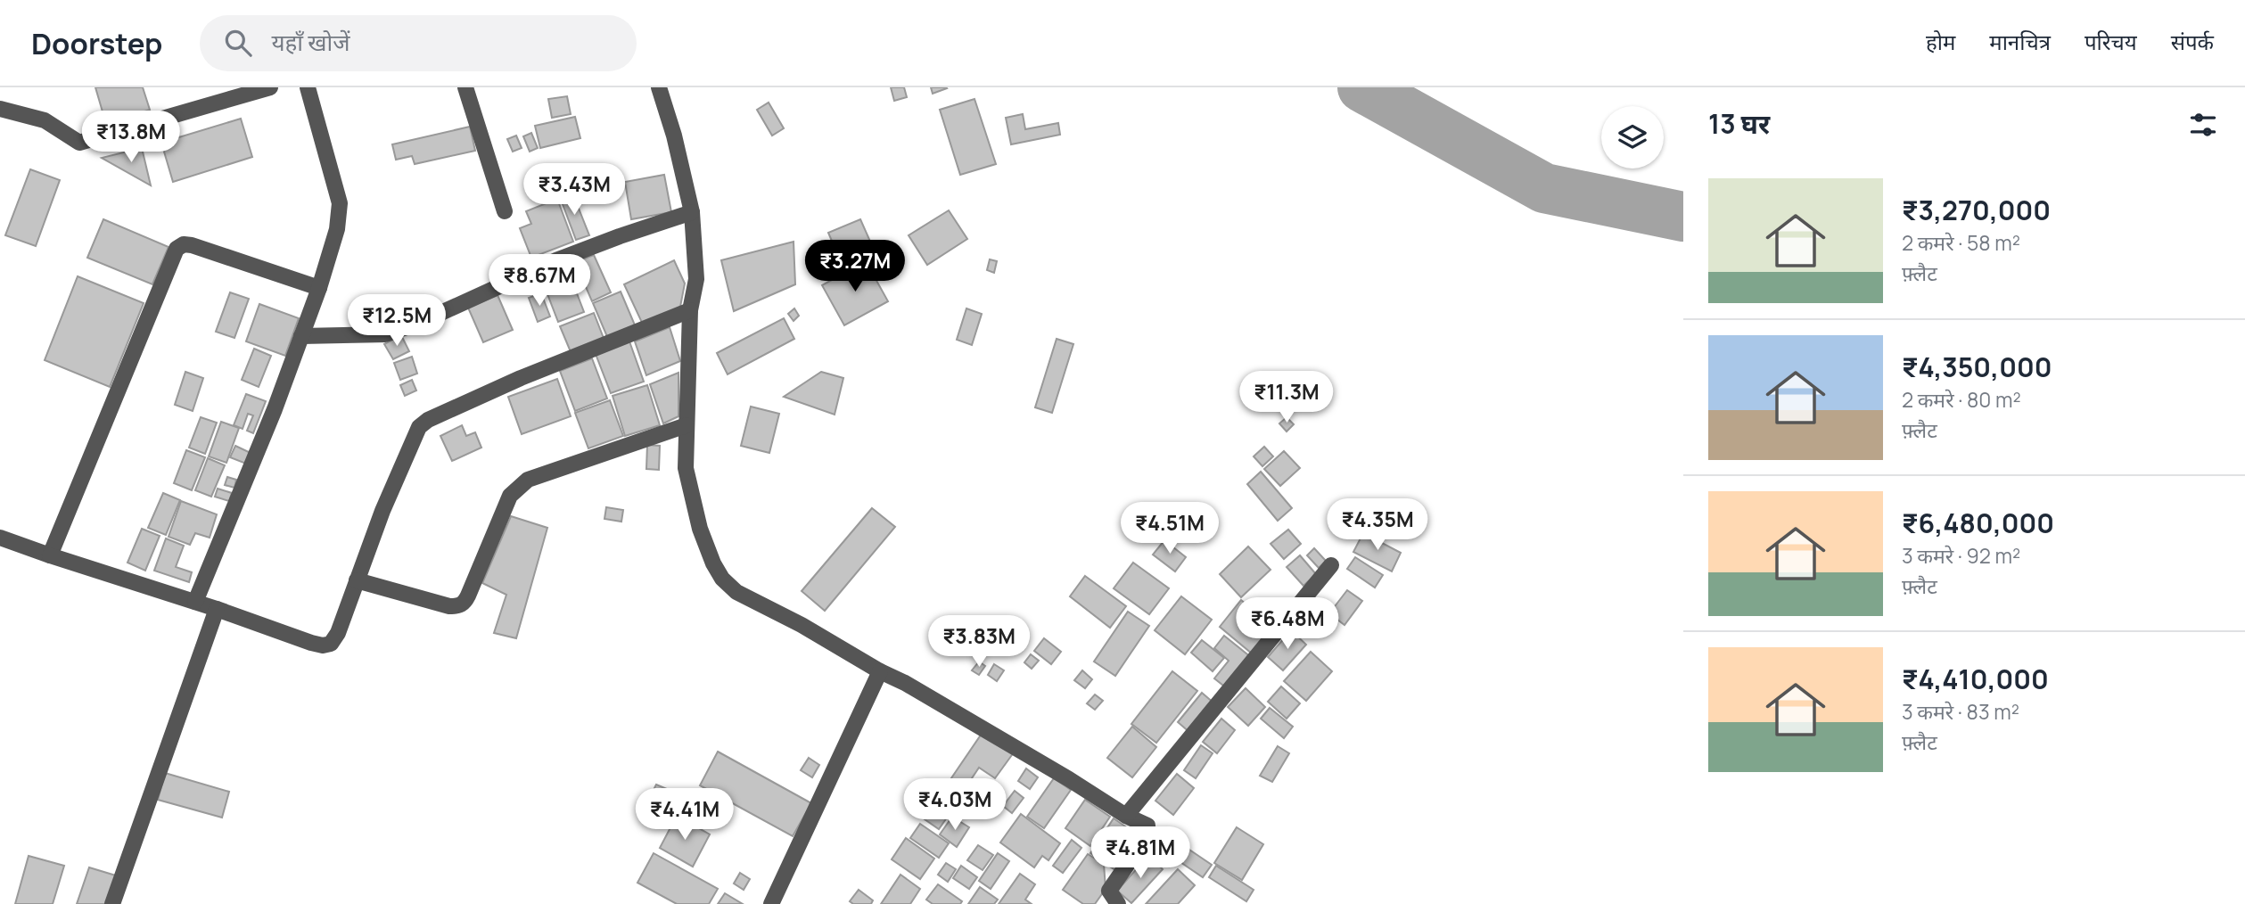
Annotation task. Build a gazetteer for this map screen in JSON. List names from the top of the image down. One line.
{"page":{"header":"Doorstep","search":"यहाँ खोजें","nav":["होम","मानचित्र","परिचय","संपर्क"],"heading":"13 घर","price":["₹13.8M","₹3.43M","₹3.27M","₹8.67M","₹12.5M","₹11.3M","₹4.35M","₹4.51M","₹6.48M","₹3.83M","₹4.03M","₹4.41M","₹4.81M"],"list":[{"name":"₹3,270,000","note":"2 कमरे · 58 m² · फ़्लैट"},{"name":"₹4,350,000","note":"2 कमरे · 80 m² · फ़्लैट"},{"name":"₹6,480,000","note":"3 कमरे · 92 m² · फ़्लैट"},{"name":"₹4,410,000","note":"3 कमरे · 83 m² · फ़्लैट"}]}}
